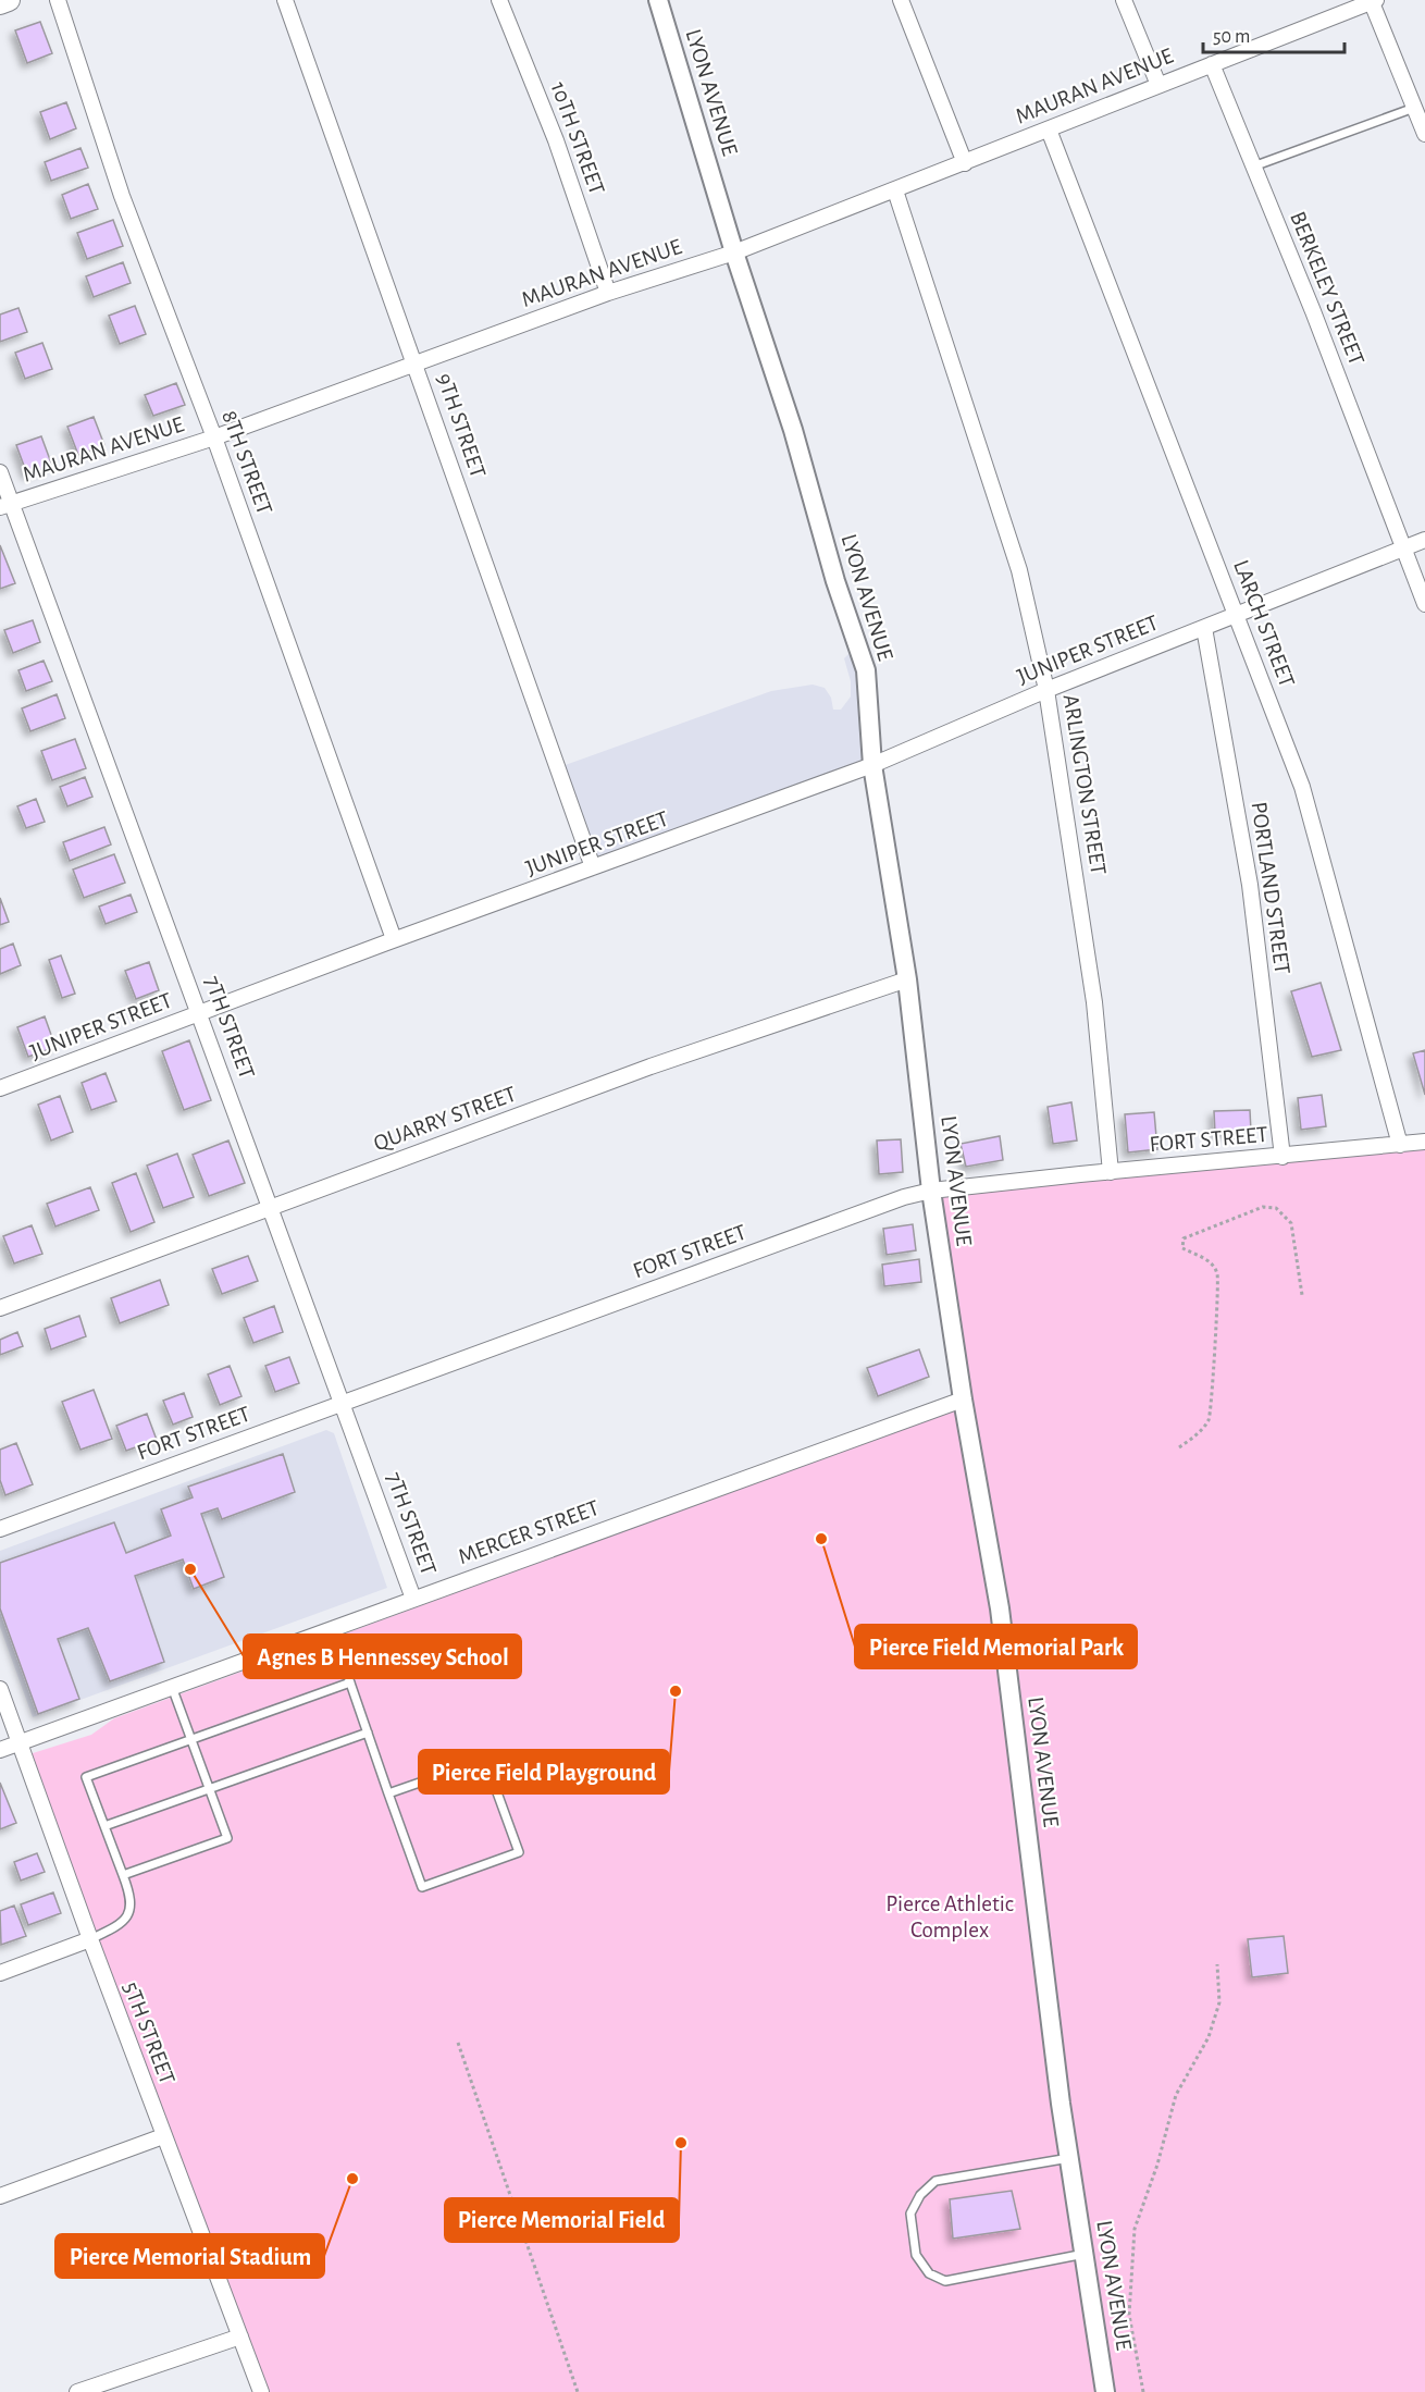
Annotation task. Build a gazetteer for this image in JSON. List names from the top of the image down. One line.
{"streets":{"street":["MAURAN AVENUE","LYON AVENUE","10TH STREET","BERKELEY STREET","9TH STREET","8TH STREET","LARCH STREET","JUNIPER STREET","ARLINGTON STREET","PORTLAND STREET","7TH STREET","QUARRY STREET","FORT STREET","MERCER STREET","5TH STREET"]},"crossings":[["MAURAN AVENUE","LYON AVENUE"],["MAURAN AVENUE","10TH STREET"],["MAURAN AVENUE","BERKELEY STREET"],["MAURAN AVENUE","9TH STREET"],["MAURAN AVENUE","8TH STREET"],["MAURAN AVENUE","LARCH STREET"],["MAURAN AVENUE","ARLINGTON STREET"],["MAURAN AVENUE","7TH STREET"],["LYON AVENUE","JUNIPER STREET"],["LYON AVENUE","QUARRY STREET"],["LYON AVENUE","FORT STREET"],["LYON AVENUE","MERCER STREET"],["9TH STREET","JUNIPER STREET"],["8TH STREET","JUNIPER STREET"],["LARCH STREET","JUNIPER STREET"],["LARCH STREET","FORT STREET"],["JUNIPER STREET","ARLINGTON STREET"],["JUNIPER STREET","PORTLAND STREET"],["JUNIPER STREET","7TH STREET"],["ARLINGTON STREET","FORT STREET"],["PORTLAND STREET","FORT STREET"],["7TH STREET","QUARRY STREET"],["7TH STREET","FORT STREET"],["7TH STREET","MERCER STREET"],["MERCER STREET","5TH STREET"]],"parks":["Pierce Athletic Complex"],"places":["Pierce Field Memorial Park","Agnes B Hennessey School","Pierce Field Playground","Pierce Memorial Field","Pierce Memorial Stadium"],"scale_bar":"50 m"}
